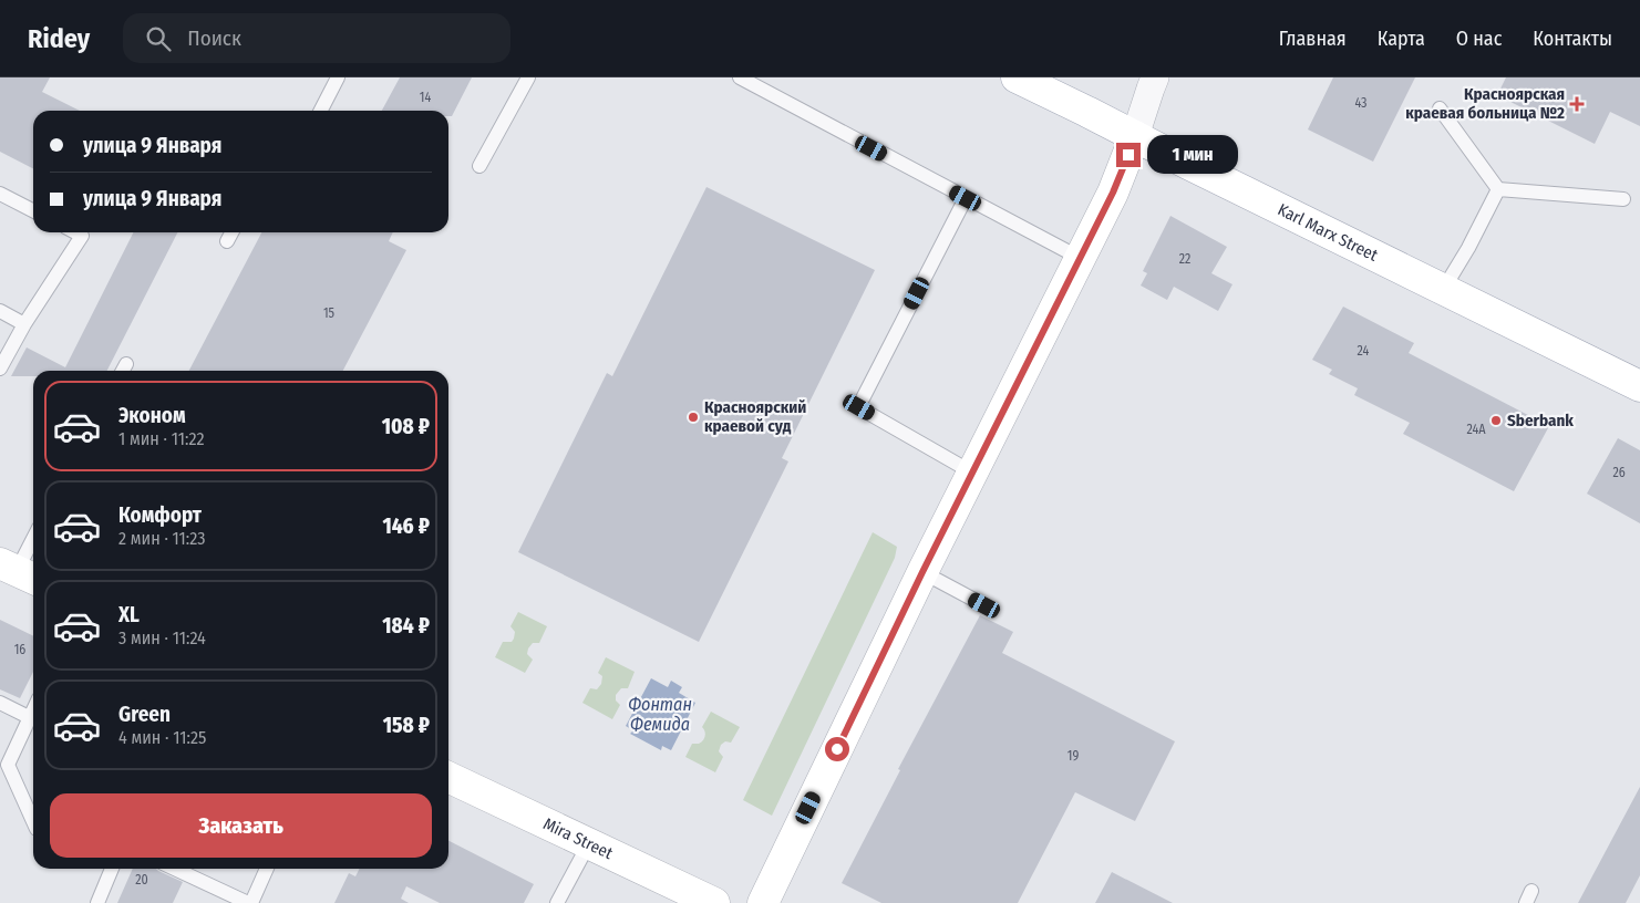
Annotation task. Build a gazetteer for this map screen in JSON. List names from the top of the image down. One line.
{"streets":{"main road":["Karl Marx Street","Mira Street"]},"water":["Фонтан Фемида"],"places":{"health":["Красноярская краевая больница №2"],"other":["Красноярский краевой суд","Sberbank"]},"house_numbers":["14","43","22","15","24","24А","26","16","19","20"],"page":{"header":"Ridey","search":"Поиск","nav":["Главная","Карта","О нас","Контакты"],"banner":["улица 9 Января","улица 9 Января"],"bubble":"1 мин","list":[{"name":"Эконом","note":"1 мин · 11:22","value":"108 ₽"},{"name":"Комфорт","note":"2 мин · 11:23","value":"146 ₽"},{"name":"XL","note":"3 мин · 11:24","value":"184 ₽"},{"name":"Green","note":"4 мин · 11:25","value":"158 ₽"}],"buttons":"Заказать"}}
